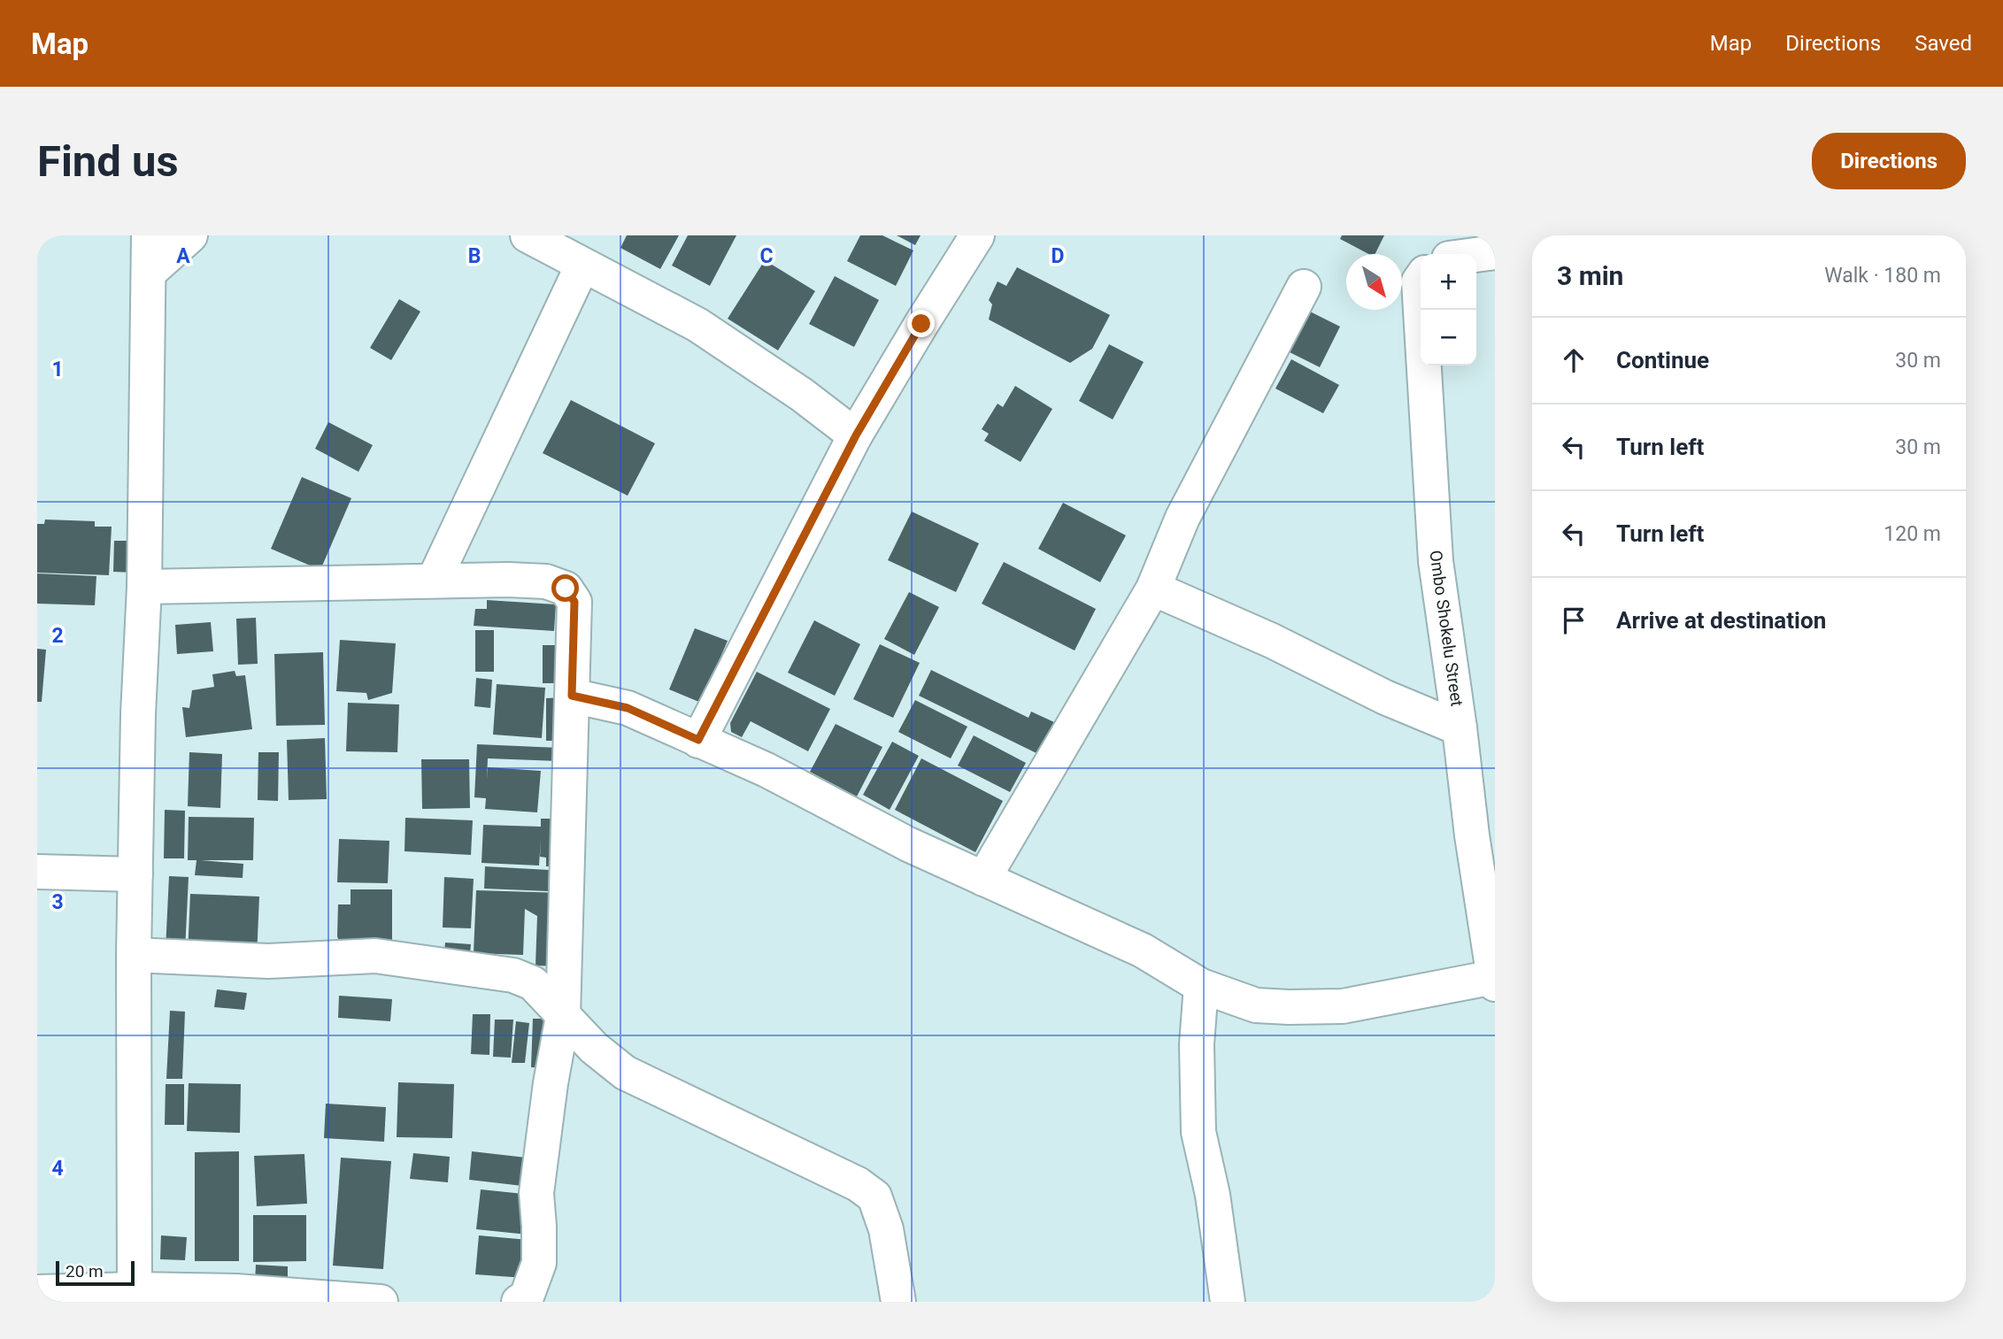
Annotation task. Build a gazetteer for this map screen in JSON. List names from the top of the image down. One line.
{"streets":{"street":["Ombo Shokelu Street"]},"scale_bar":"20 m","north":"bottom right","page":{"header":"Map","nav":["Map","Directions","Saved"],"buttons":"Directions","title":"Find us","heading":["3 min","Walk · 180 m"],"map_buttons":["+","−"],"list":[["Continue","30 m"],["Turn left","30 m"],["Turn left","120 m"],"Arrive at destination"],"scale":"20 m"},"grid":{"columns":["A","B","C","D"],"rows":["1","2","3","4"]}}
